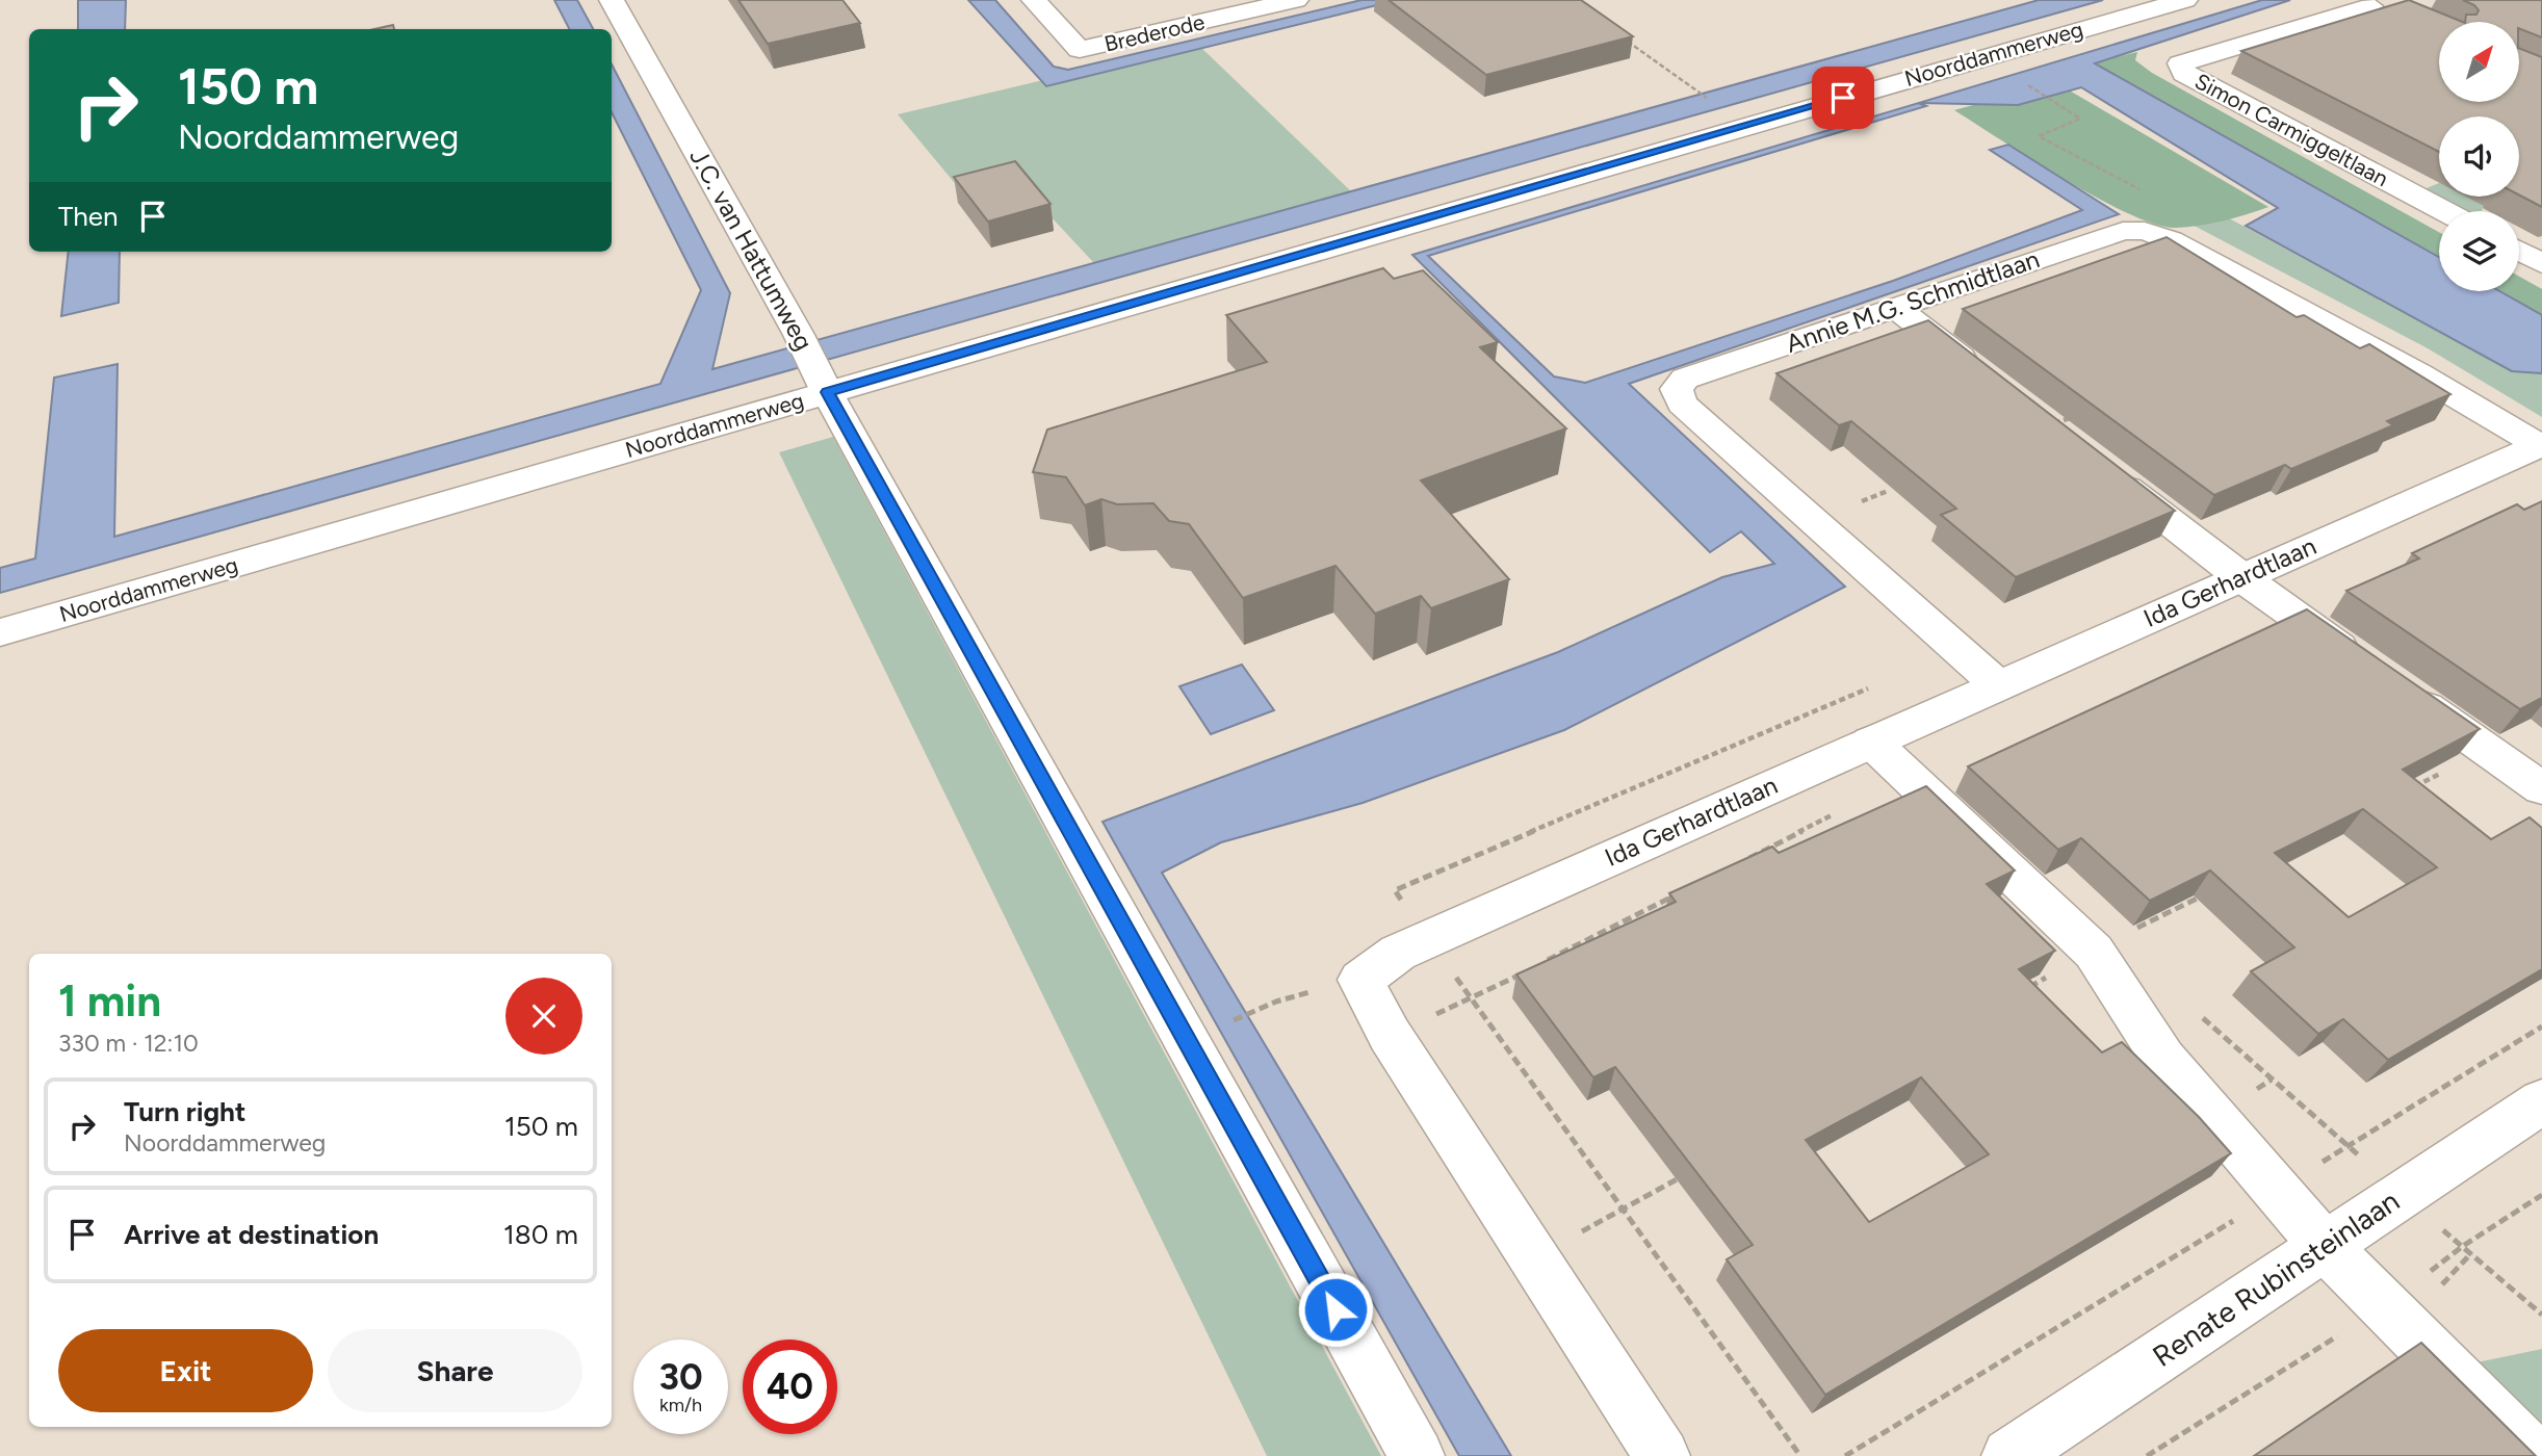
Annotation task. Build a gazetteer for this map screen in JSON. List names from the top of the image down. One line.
{"streets":{"street":["Brederode","Noorddammerweg","Simon Carmiggeltlaan","J.C. van Hattumweg","Annie M.G. Schmidtlaan","Ida Gerhardtlaan","Renate Rubinsteinlaan"]},"crossings":[["Noorddammerweg","J.C. van Hattumweg"],["Annie M.G. Schmidtlaan","Ida Gerhardtlaan"]],"north":"top right","page":{"turn":["150 m","Noorddammerweg"],"then":"Then","heading":["1 min","330 m · 12:10"],"list":[{"name":"Turn right","note":"Noorddammerweg","value":"150 m"},{"name":"Arrive at destination","value":"180 m"}],"buttons":["Exit","Share"],"speed":"30 km/h","limit":"40"}}
